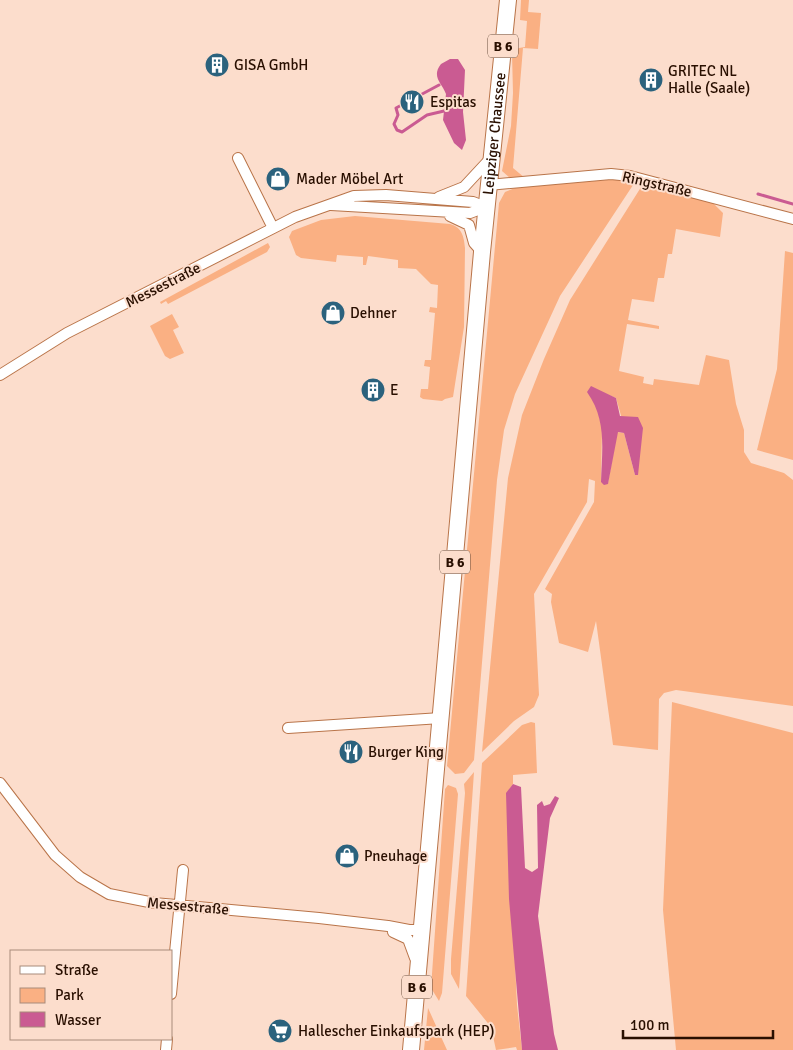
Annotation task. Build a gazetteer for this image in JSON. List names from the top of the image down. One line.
{"streets":{"main road":["B 6","Leipziger Chaussee"],"street":["Ringstraße","Messestraße"]},"crossings":[["B 6","Leipziger Chaussee"],["B 6","Messestraße"],["Leipziger Chaussee","Ringstraße"],["Leipziger Chaussee","Messestraße"]],"places":{"building":["GISA GmbH","GRITEC NL Halle (Saale)","E"],"restaurant":["Espitas","Burger King"],"shop":["Mader Möbel Art","Dehner","Pneuhage"],"supermarket":["Hallescher Einkaufspark (HEP)"]},"legend":["Straße","Park","Wasser"],"scale_bar":"100 m"}
